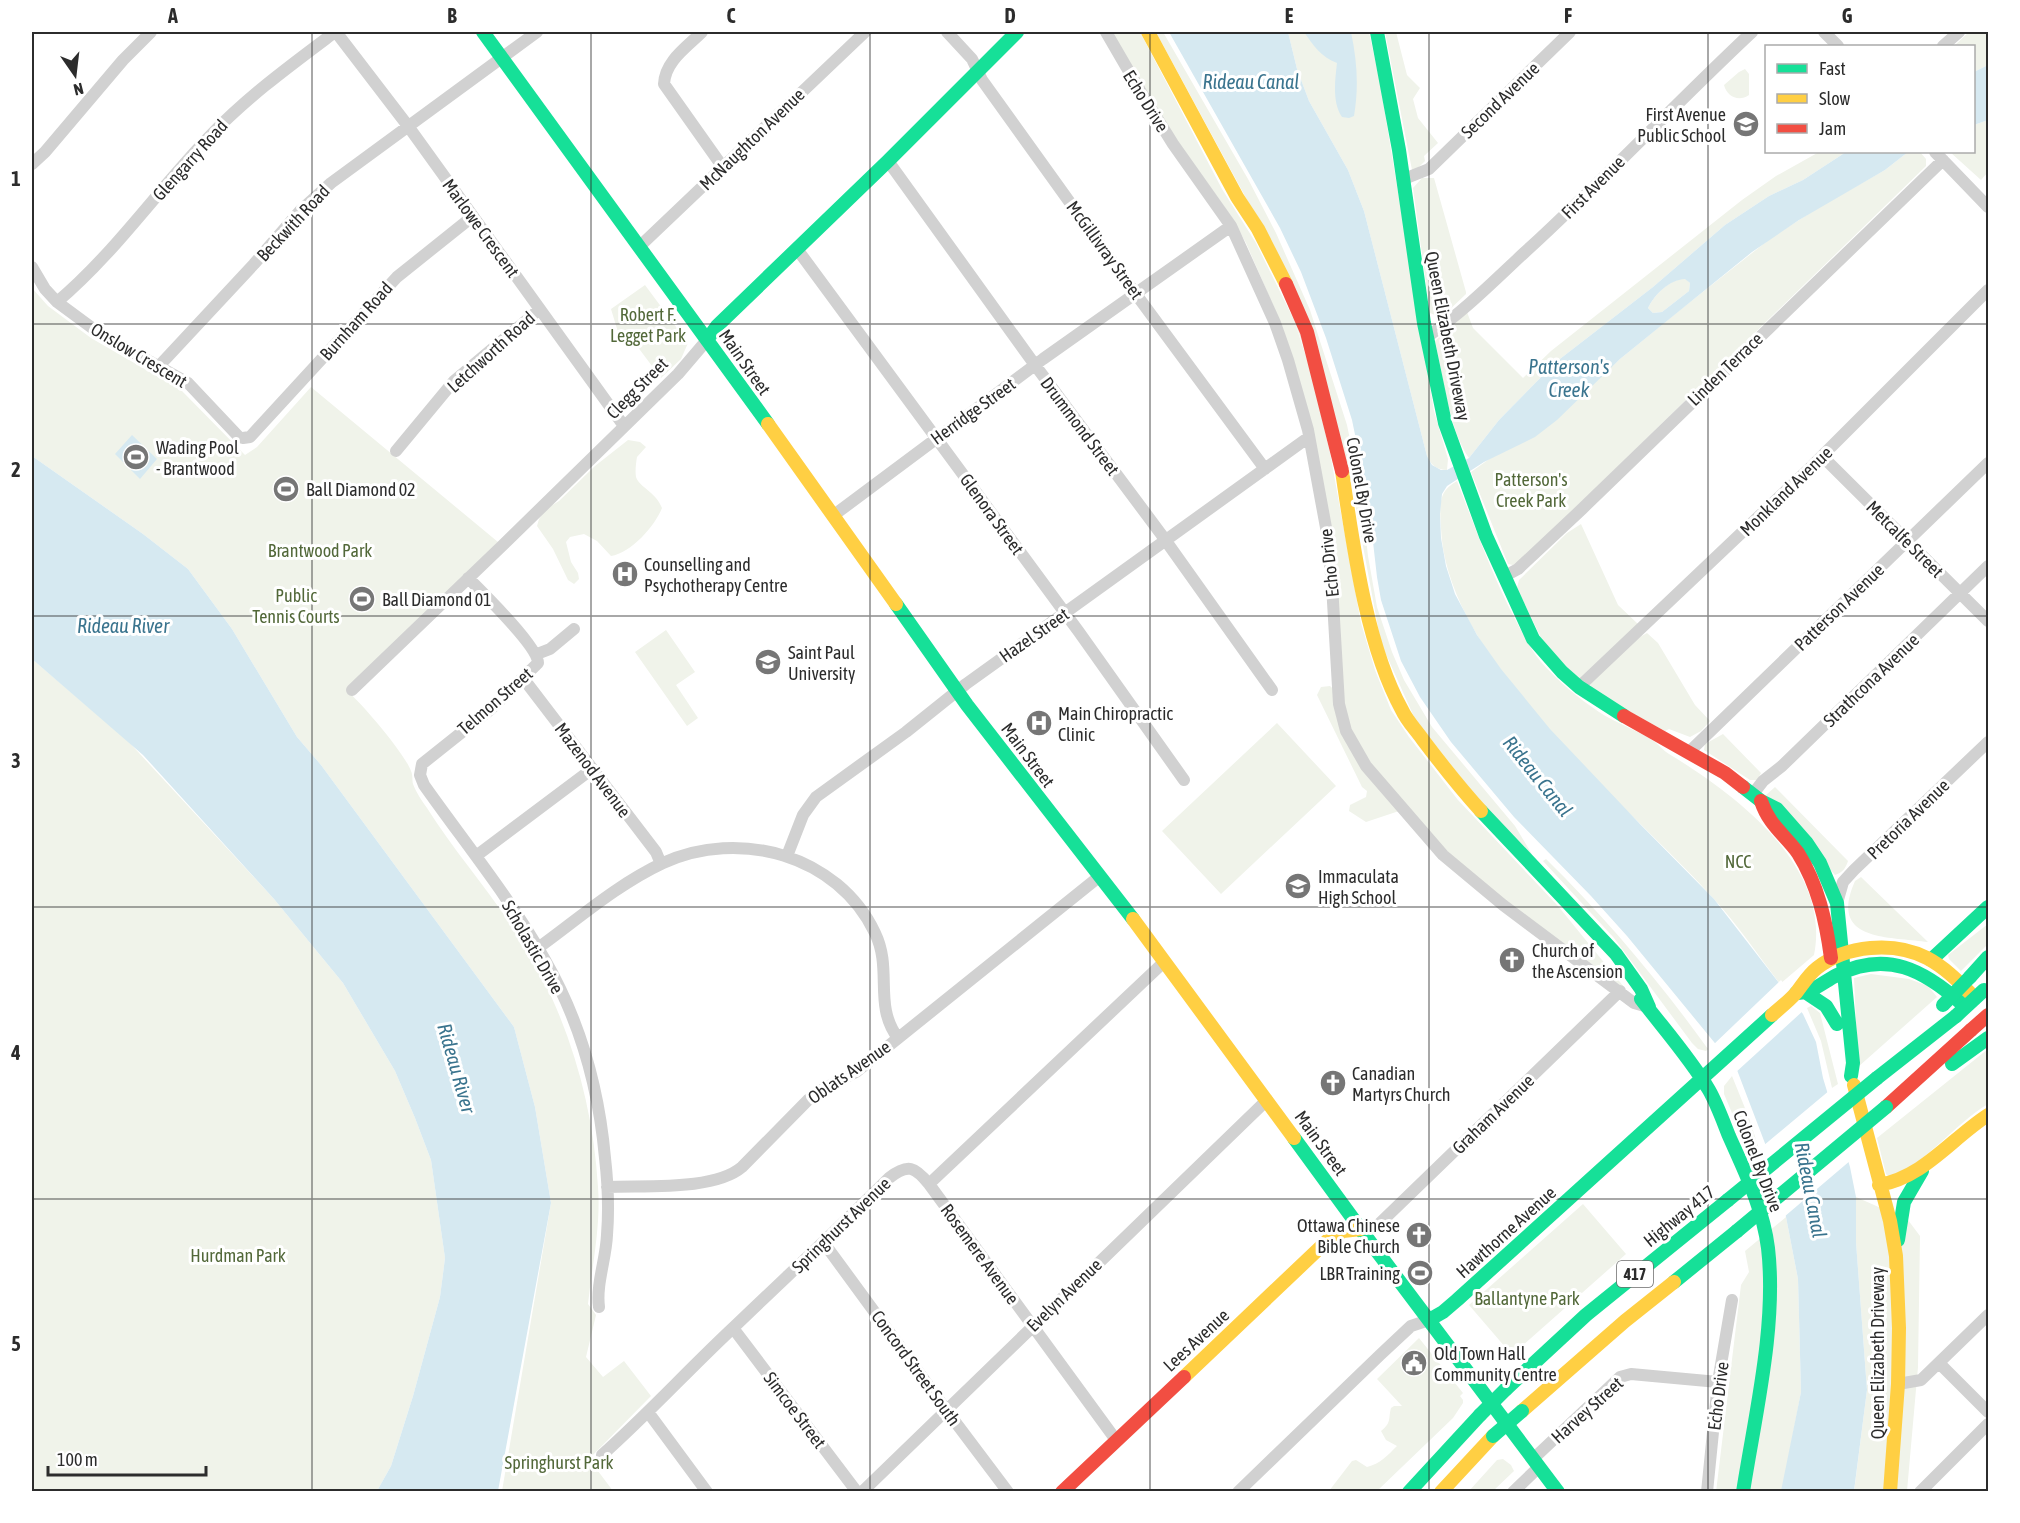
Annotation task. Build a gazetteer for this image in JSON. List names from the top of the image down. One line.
{"streets":{"main road":["Queen Elizabeth Driveway","Main Street","Clegg Street","Colonel By Drive","Highway 417","Hawthorne Avenue","417","Lees Avenue"],"street":["Second Avenue","Echo Drive","McNaughton Avenue","Glengarry Road","First Avenue","Beckwith Road","Marlowe Crescent","McGillivray Street","Burnham Road","Letchworth Road","Onslow Crescent","Linden Terrace","Herridge Street","Drummond Street","Monkland Avenue","Glenora Street","Metcalfe Street","Patterson Avenue","Hazel Street","Strathcona Avenue","Telmon Street","Mazenod Avenue","Pretoria Avenue","Scholastic Drive","Oblats Avenue","Graham Avenue","Springhurst Avenue","Rosemere Avenue","Evelyn Avenue","Concord Street South","Simcoe Street","Harvey Street"]},"crossings":[["Second Avenue","Queen Elizabeth Driveway"],["Echo Drive","Herridge Street"],["Echo Drive","Colonel By Drive"],["Echo Drive","Hazel Street"],["Echo Drive","Graham Avenue"],["Echo Drive","Harvey Street"],["McNaughton Avenue","Main Street"],["Glengarry Road","Marlowe Crescent"],["Glengarry Road","Onslow Crescent"],["First Avenue","Queen Elizabeth Driveway"],["Beckwith Road","Marlowe Crescent"],["Beckwith Road","Onslow Crescent"],["Beckwith Road","Main Street"],["Marlowe Crescent","Burnham Road"],["Marlowe Crescent","Letchworth Road"],["Marlowe Crescent","Clegg Street"],["McGillivray Street","Clegg Street"],["McGillivray Street","Herridge Street"],["McGillivray Street","Hazel Street"],["Burnham Road","Onslow Crescent"],["Queen Elizabeth Driveway","Linden Terrace"],["Queen Elizabeth Driveway","Monkland Avenue"],["Queen Elizabeth Driveway","Patterson Avenue"],["Queen Elizabeth Driveway","Strathcona Avenue"],["Queen Elizabeth Driveway","Pretoria Avenue"],["Queen Elizabeth Driveway","Hawthorne Avenue"],["Main Street","Clegg Street"],["Main Street","Herridge Street"],["Main Street","Hazel Street"],["Main Street","Oblats Avenue"],["Main Street","Graham Avenue"],["Main Street","Hawthorne Avenue"],["Main Street","Evelyn Avenue"],["Main Street","Lees Avenue"],["Main Street","Harvey Street"],["Clegg Street","Drummond Street"],["Clegg Street","Glenora Street"],["Clegg Street","Telmon Street"],["Herridge Street","Drummond Street"],["Herridge Street","Glenora Street"],["Drummond Street","Hazel Street"],["Colonel By Drive","Hawthorne Avenue"],["Monkland Avenue","Metcalfe Street"],["Glenora Street","Hazel Street"],["Metcalfe Street","Patterson Avenue"],["Metcalfe Street","Strathcona Avenue"],["Telmon Street","Mazenod Avenue"],["Telmon Street","Scholastic Drive"],["Scholastic Drive","Oblats Avenue"],["Graham Avenue","Lees Avenue"],["Springhurst Avenue","Rosemere Avenue"],["Springhurst Avenue","Concord Street South"],["Springhurst Avenue","Simcoe Street"],["Rosemere Avenue","Evelyn Avenue"],["Rosemere Avenue","Lees Avenue"],["Evelyn Avenue","Concord Street South"],["Evelyn Avenue","Simcoe Street"]],"water":["Rideau Canal","Patterson's Creek","Rideau River"],"parks":["Robert F. Legget Park","Patterson's Creek Park","Brantwood Park","Public Tennis Courts","NCC","Hurdman Park","Ballantyne Park","Springhurst Park"],"places":{"school or university":["First Avenue Public School","Saint Paul University","Immaculata High School"],"sports":["Wading Pool - Brantwood","Ball Diamond 02","Ball Diamond 01","LBR Training"],"hospital":["Counselling and Psychotherapy Centre","Main Chiropractic Clinic"],"church":["Church of the Ascension","Canadian Martyrs Church","Ottawa Chinese Bible Church"],"public building":["Old Town Hall Community Centre"]},"legend":["Fast","Slow","Jam"],"scale_bar":"100 m","north":"bottom","grid":{"columns":["A","B","C","D","E","F","G"],"rows":["1","2","3","4","5"]}}
